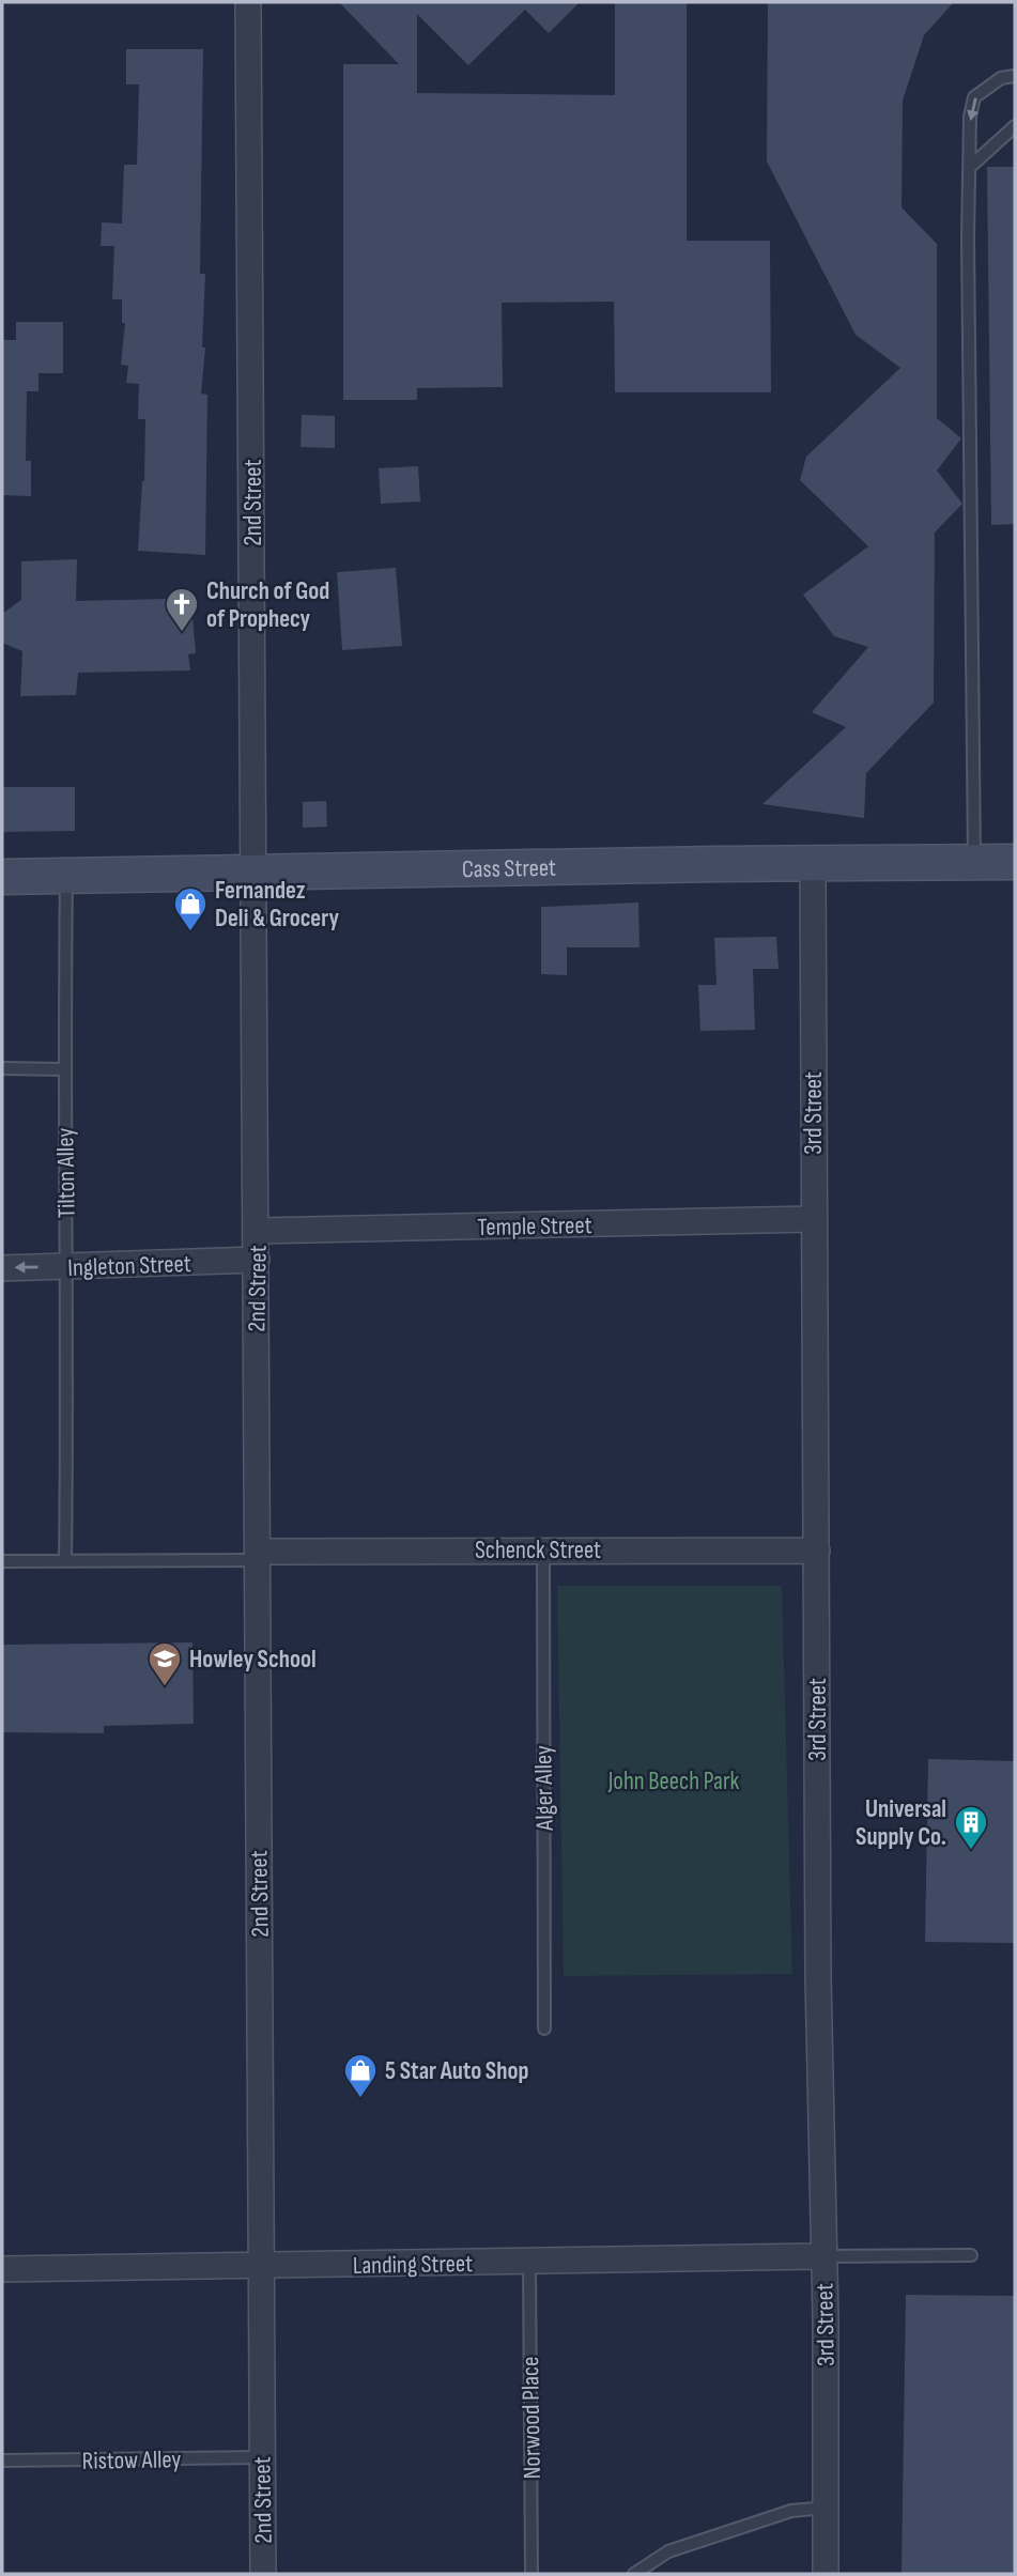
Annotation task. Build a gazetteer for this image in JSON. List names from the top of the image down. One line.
{"streets":{"street":["2nd Street","Cass Street","3rd Street","Temple Street","Ingleton Street","Schenck Street","Landing Street"],"lane":["Tilton Alley","Alger Alley","Norwood Place","Ristow Alley"]},"crossings":[["2nd Street","Cass Street"],["2nd Street","Temple Street"],["2nd Street","Ingleton Street"],["2nd Street","Schenck Street"],["2nd Street","Landing Street"],["2nd Street","Ristow Alley"],["Cass Street","3rd Street"],["Cass Street","Tilton Alley"],["3rd Street","Temple Street"],["3rd Street","Schenck Street"],["3rd Street","Landing Street"],["Tilton Alley","Ingleton Street"],["Tilton Alley","Schenck Street"],["Schenck Street","Alger Alley"],["Landing Street","Norwood Place"]],"parks":["John Beech Park"],"places":{"church":["Church of God of Prophecy"],"shop":["Fernandez Deli & Grocery","5 Star Auto Shop"],"school or university":["Howley School"],"building":["Universal Supply Co."]}}
